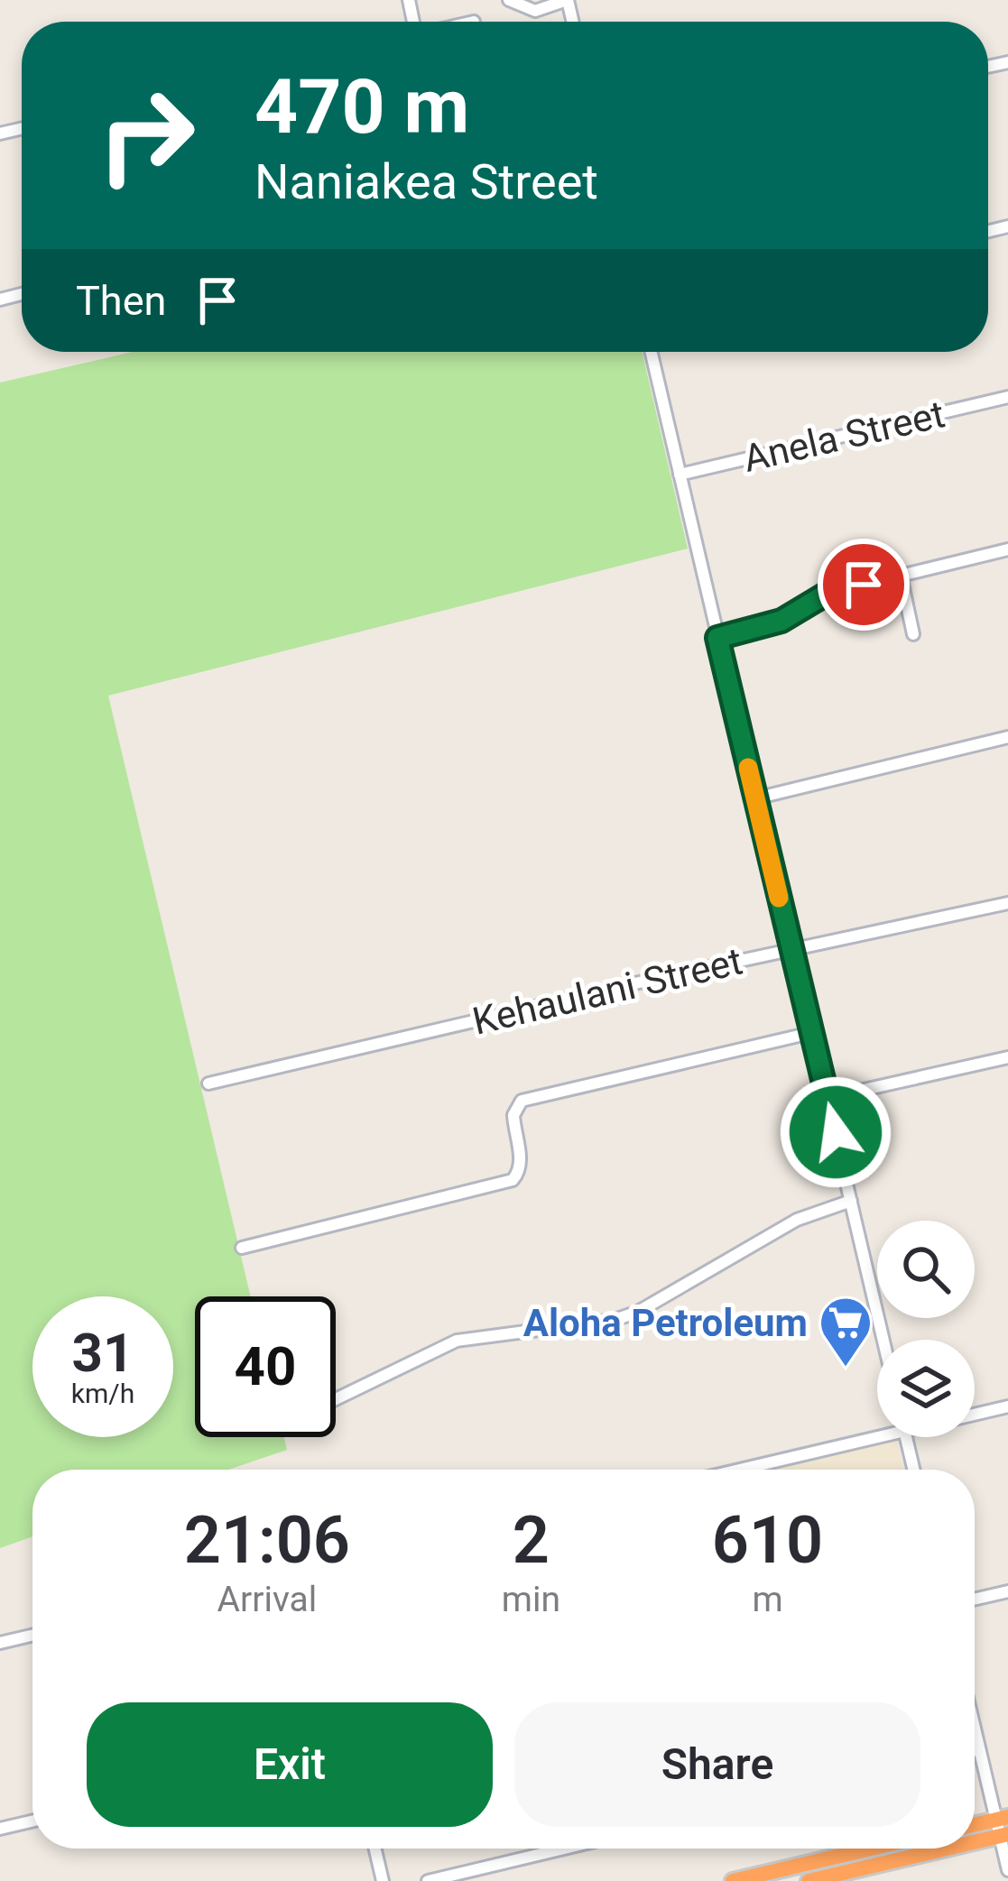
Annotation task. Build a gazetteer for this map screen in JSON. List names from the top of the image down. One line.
{"streets":{"street":["Anela Street","Kehaulani Street"]},"places":{"supermarket":["Aloha Petroleum"]},"page":{"turn":["470 m","Naniakea Street"],"then":"Then","speed":"31 km/h","limit":"40","eta":["21:06","Arrival","2","min","610","m"],"buttons":["Exit","Share"]}}
